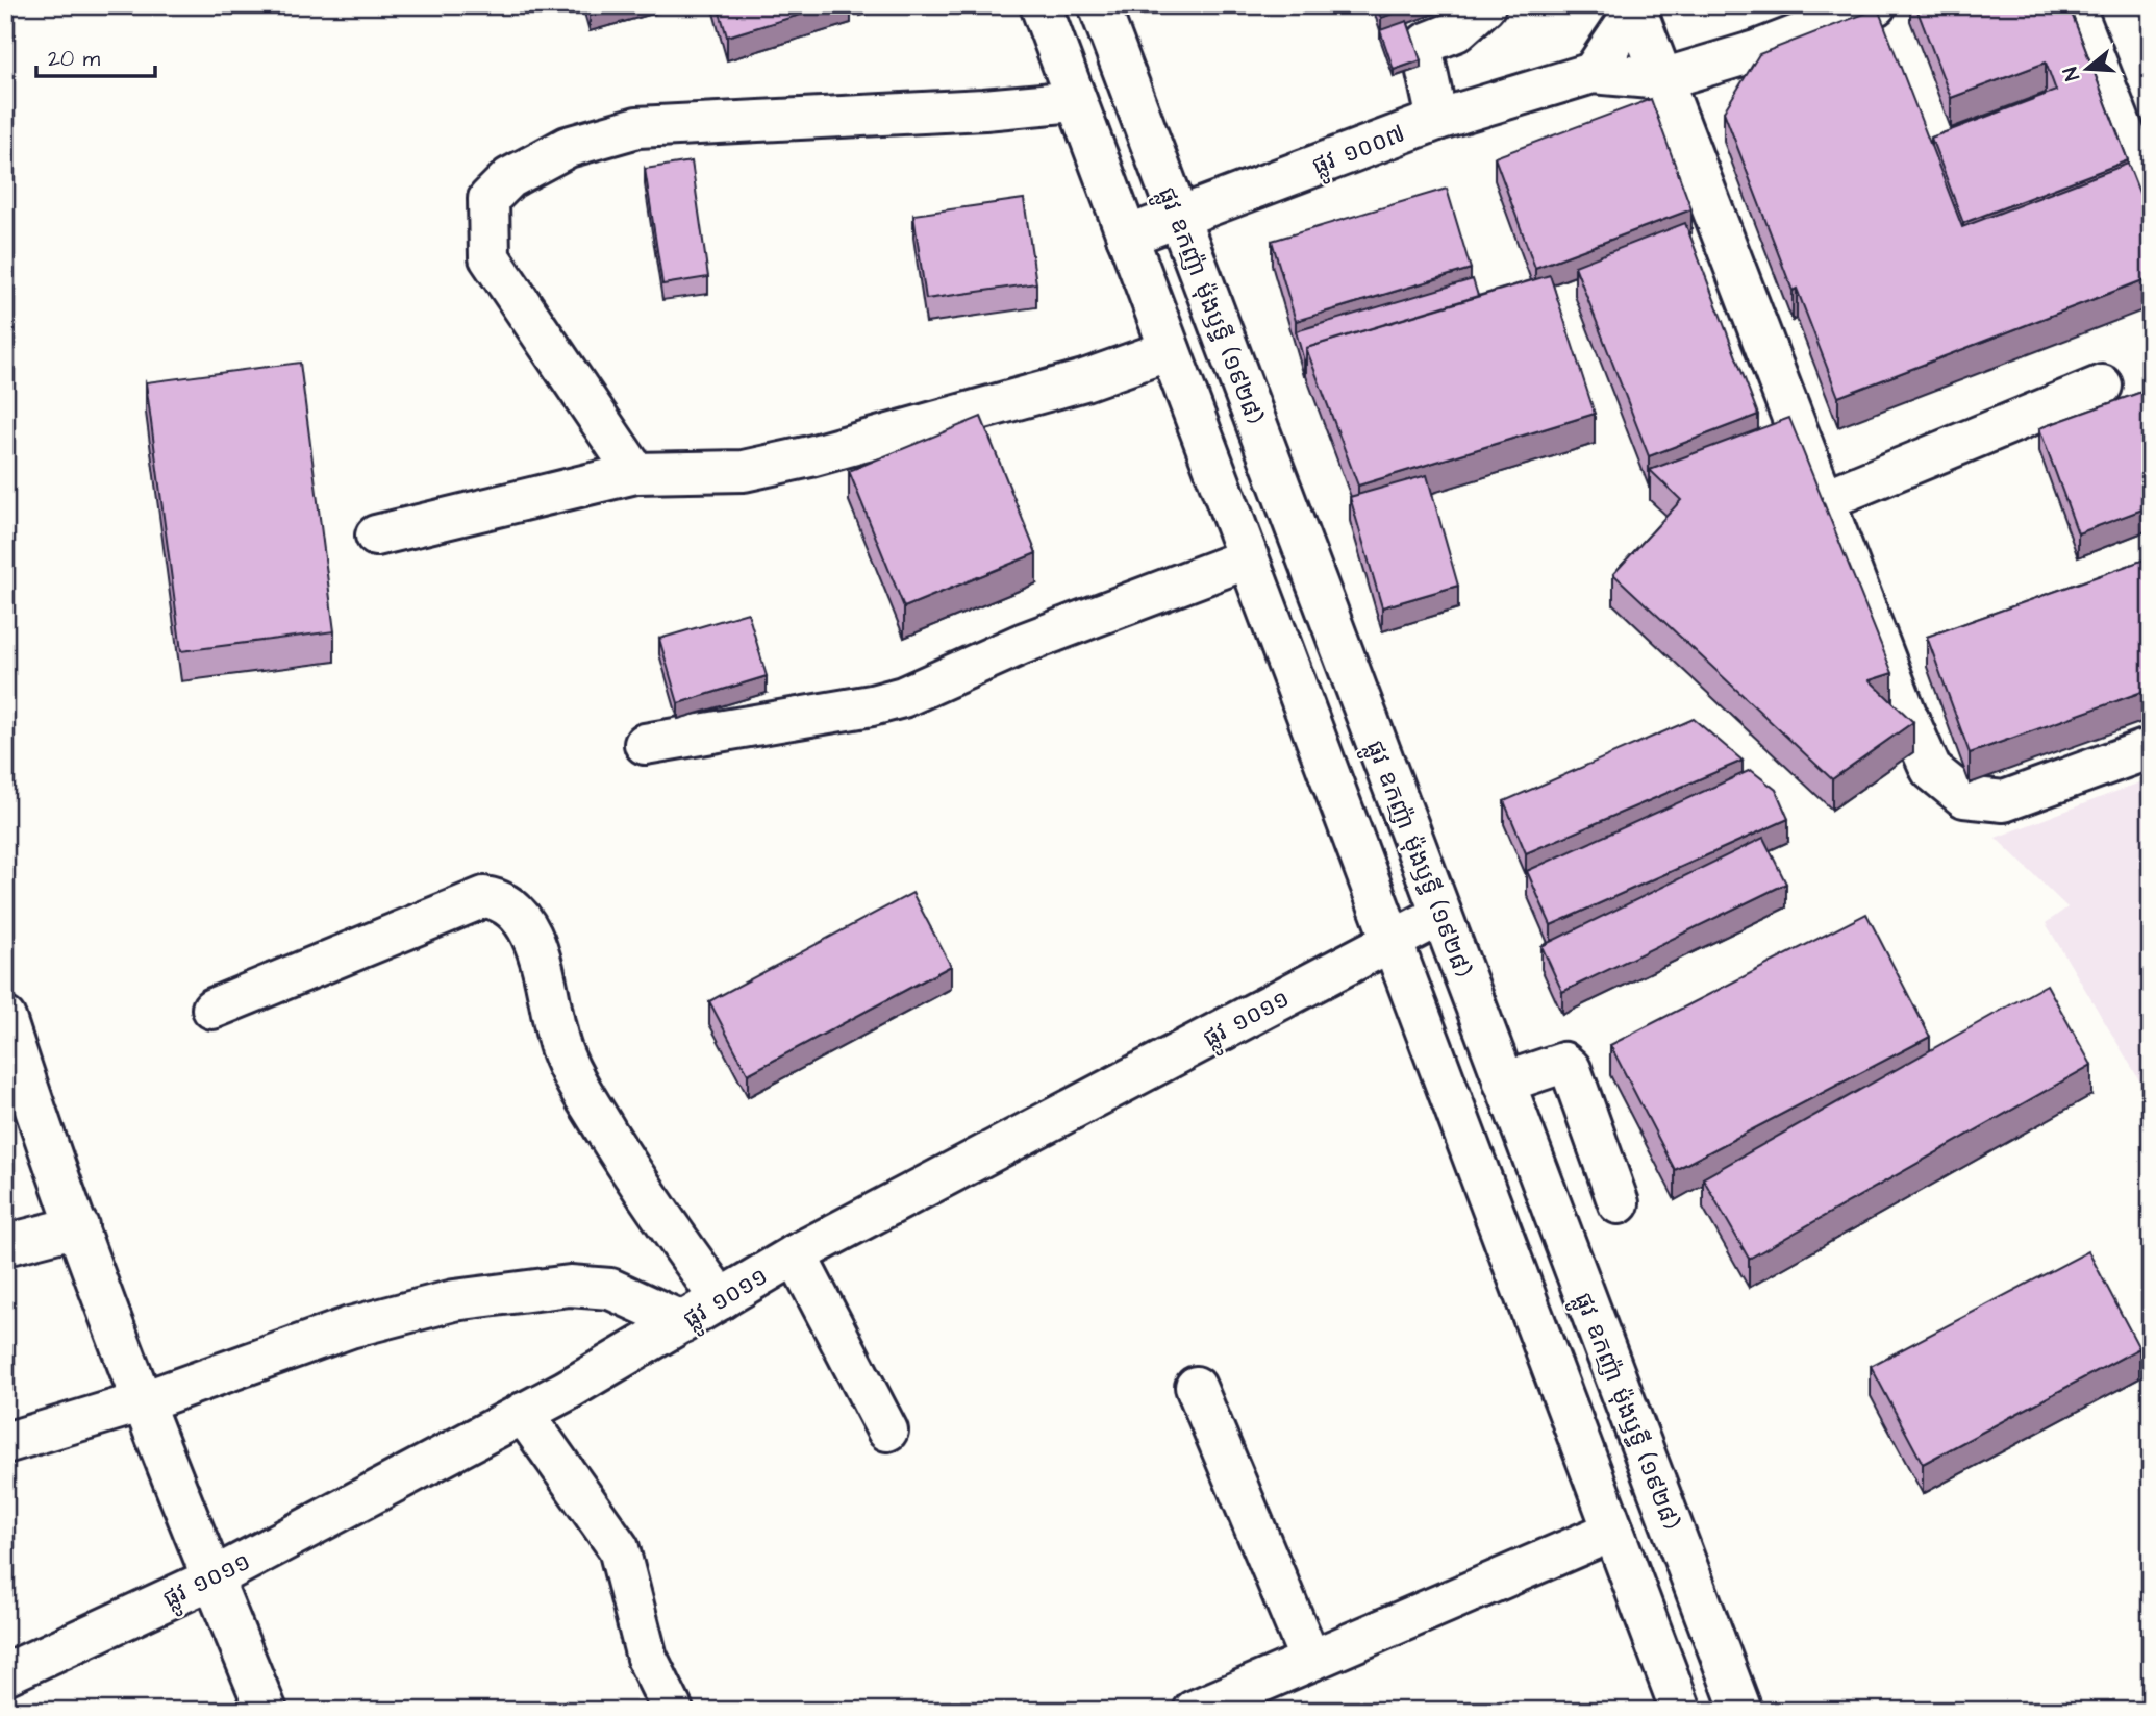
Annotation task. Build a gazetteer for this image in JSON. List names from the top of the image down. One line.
{"streets":{"street":["ផ្លូវ ១០០៧","ផ្លូវ ឧកញ៉ា ម៉ុងឫទ្ធី (១៩២៨)","ផ្លូវ ១០១១"]},"crossings":[["ផ្លូវ ១០០៧","ផ្លូវ ឧកញ៉ា ម៉ុងឫទ្ធី (១៩២៨)"],["ផ្លូវ ឧកញ៉ា ម៉ុងឫទ្ធី (១៩២៨)","ផ្លូវ ១០១១"]],"scale_bar":"20 m","north":"left"}
